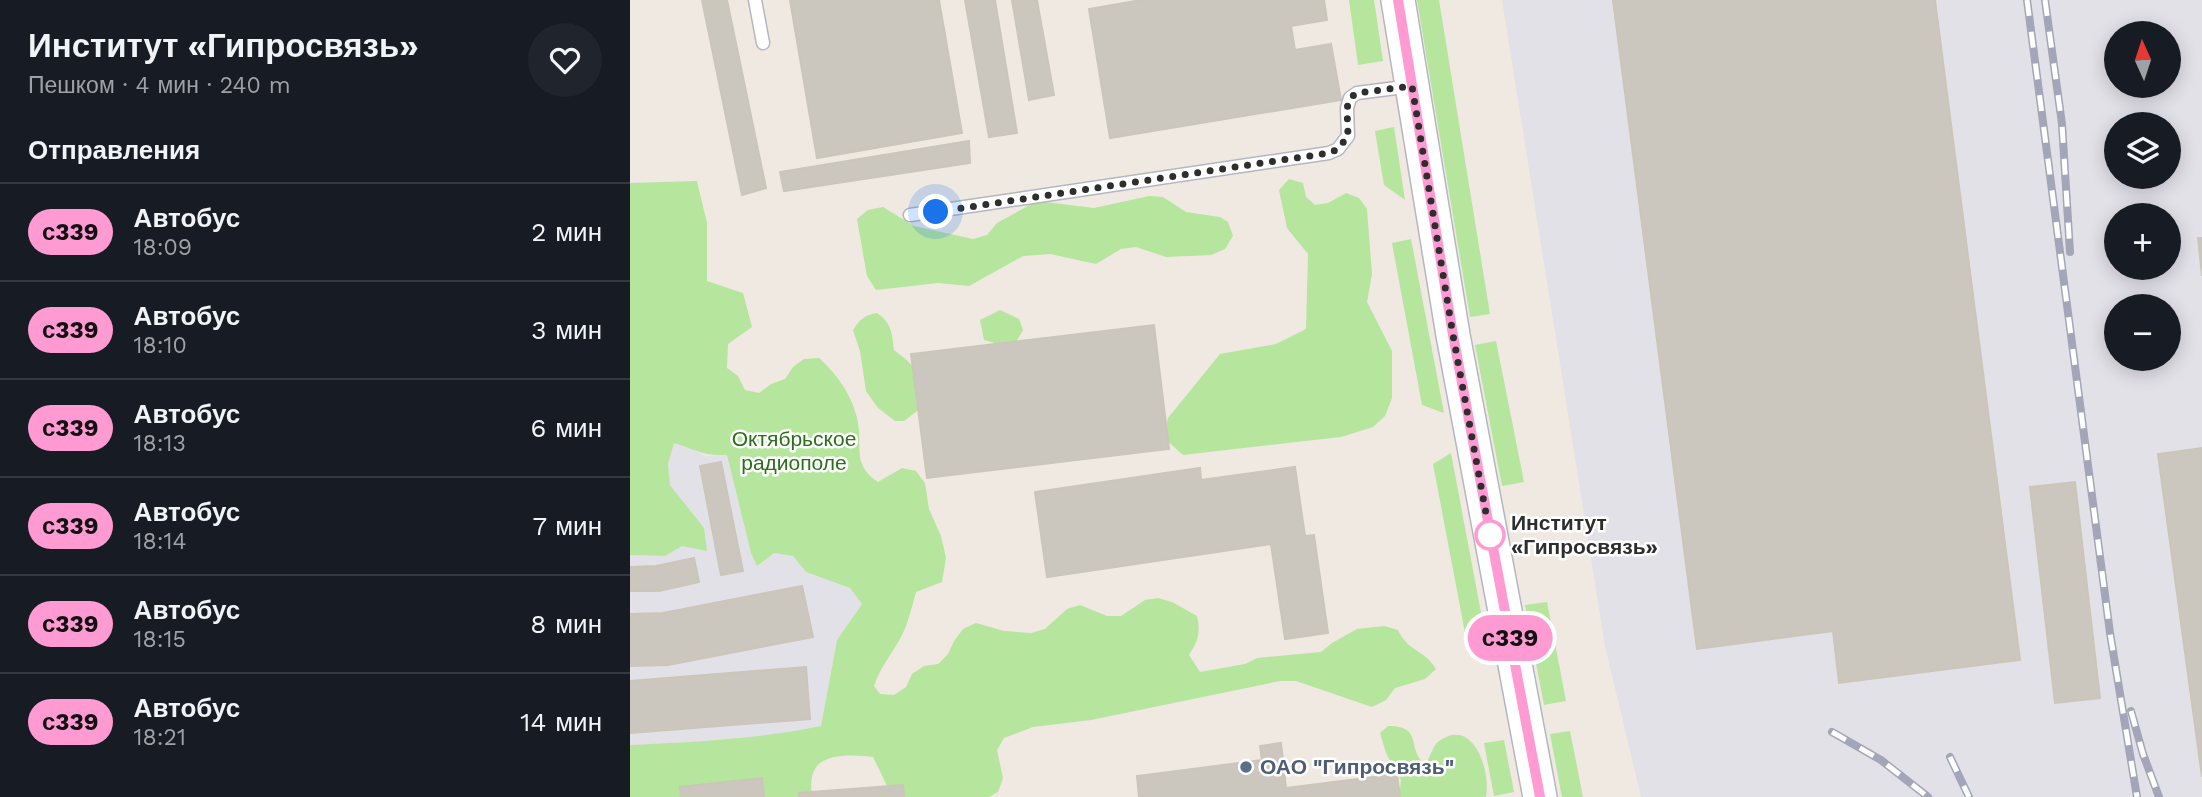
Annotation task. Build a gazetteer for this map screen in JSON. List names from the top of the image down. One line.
{"parks":["Октябрьское радиополе"],"places":["Институт «Гипросвязь»","ОАО \"Гипросвязь\""],"lines":["bus line с339"],"north":"top","page":{"heading":[["Институт «Гипросвязь»","Пешком · 4 мин · 240 m"],"Отправления"],"on_map":"с339","map_buttons":["+","−"],"list":[{"mark":"с339","name":"Автобус","note":"18:09","value":"2 мин"},{"mark":"с339","name":"Автобус","note":"18:10","value":"3 мин"},{"mark":"с339","name":"Автобус","note":"18:13","value":"6 мин"},{"mark":"с339","name":"Автобус","note":"18:14","value":"7 мин"},{"mark":"с339","name":"Автобус","note":"18:15","value":"8 мин"},{"mark":"с339","name":"Автобус","note":"18:21","value":"14 мин"}]}}
